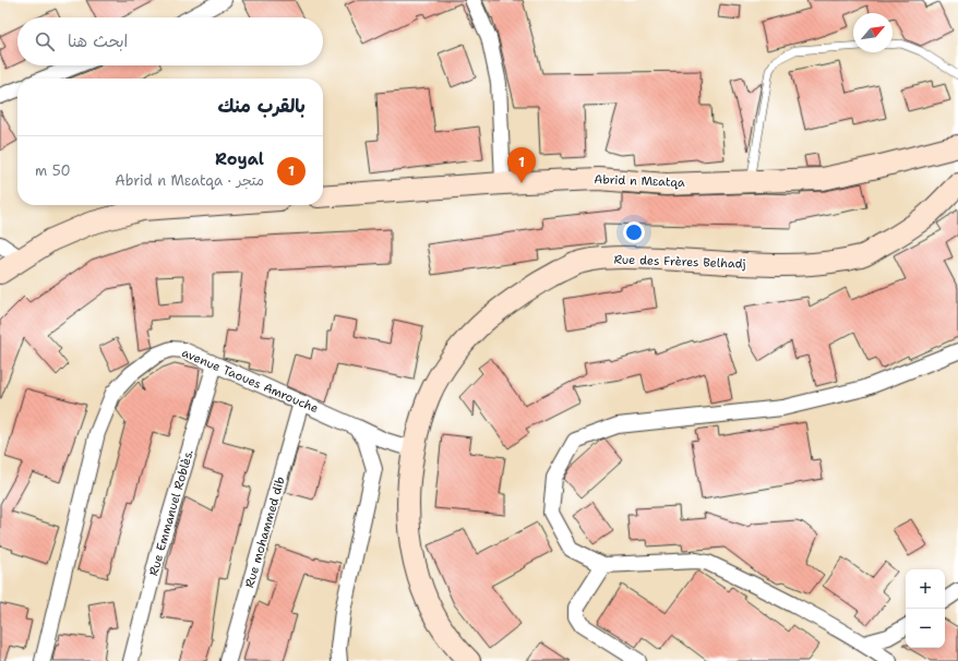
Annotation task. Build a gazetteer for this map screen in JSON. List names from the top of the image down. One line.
{"streets":{"main road":["Abrid n Mɛatqa","Rue des Frères Belhadj"],"street":["avenue Taoues Amrouche","Rue Emmanuel Roblès.","Rue mohammed dib"]},"crossings":[["Rue des Frères Belhadj","avenue Taoues Amrouche"],["avenue Taoues Amrouche","Rue Emmanuel Roblès."],["avenue Taoues Amrouche","Rue mohammed dib"]],"north":"top right","page":{"search":"ابحث هنا","heading":"بالقرب منك","list":[{"mark":"1","name":"Royal","note":"متجر · Abrid n Mɛatqa","value":"50 m"}],"pins":"1","map_buttons":["+","−"]}}
